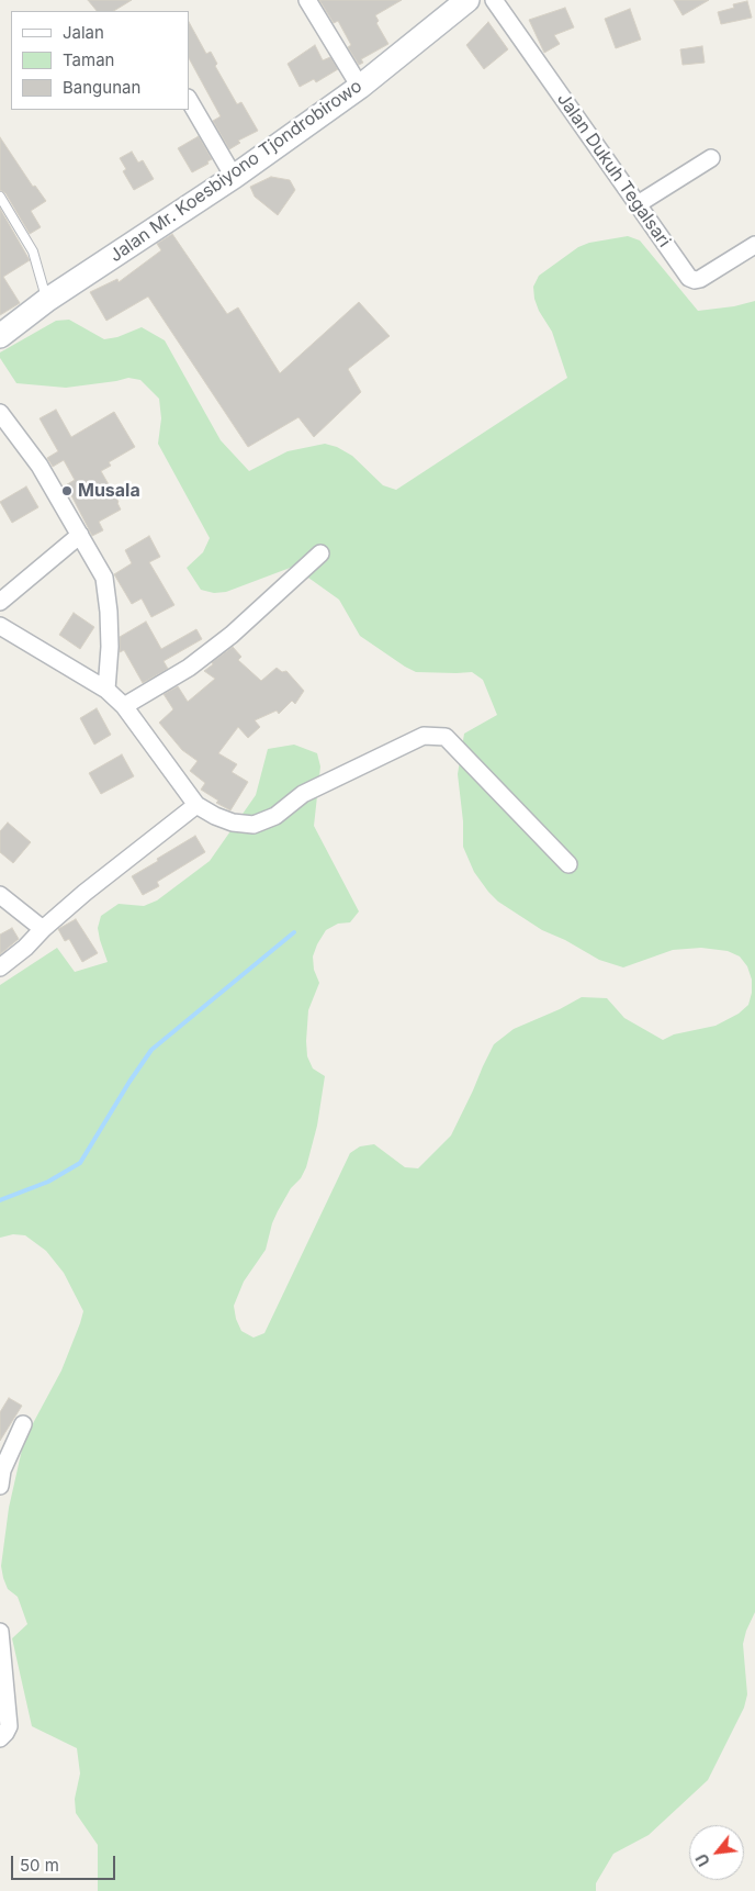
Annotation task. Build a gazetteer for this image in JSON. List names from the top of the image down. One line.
{"streets":{"main road":["Jalan Mr. Koesbiyono Tjondrobirowo"],"street":["Jalan Dukuh Tegalsari"]},"places":["Musala"],"legend":["Jalan","Taman","Bangunan"],"scale_bar":"50 m","north":"bottom left"}
